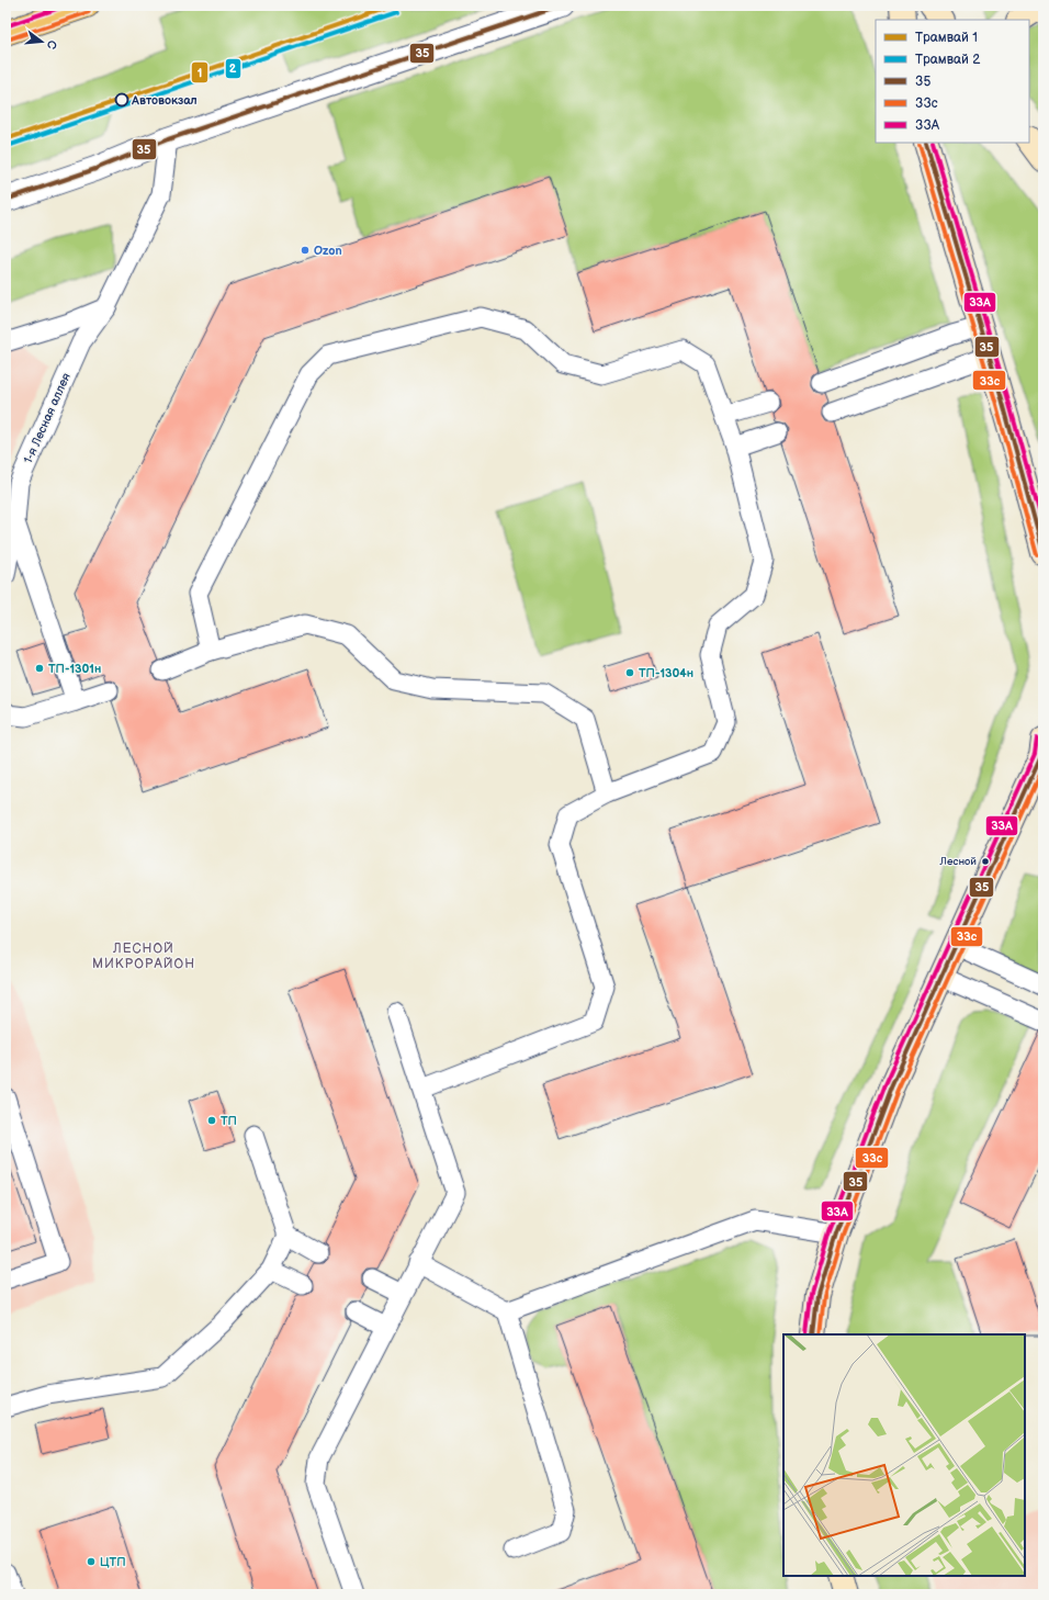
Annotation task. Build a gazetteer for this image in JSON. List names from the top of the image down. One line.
{"streets":{"lane":["1-я Лесная аллея"]},"districts":["ЛЕСНОЙ МИКРОРАЙОН"],"places":["Автовокзал","Ozon","ТП-1301н","ТП-1304н","Лесной","ТП","ЦТП"],"lines":["tram line 1","transit line 35","transit line 33А","tram line 2","transit line 33с"],"legend":["Трамвай 1","Трамвай 2","35","33с","33А"],"north":"right"}
